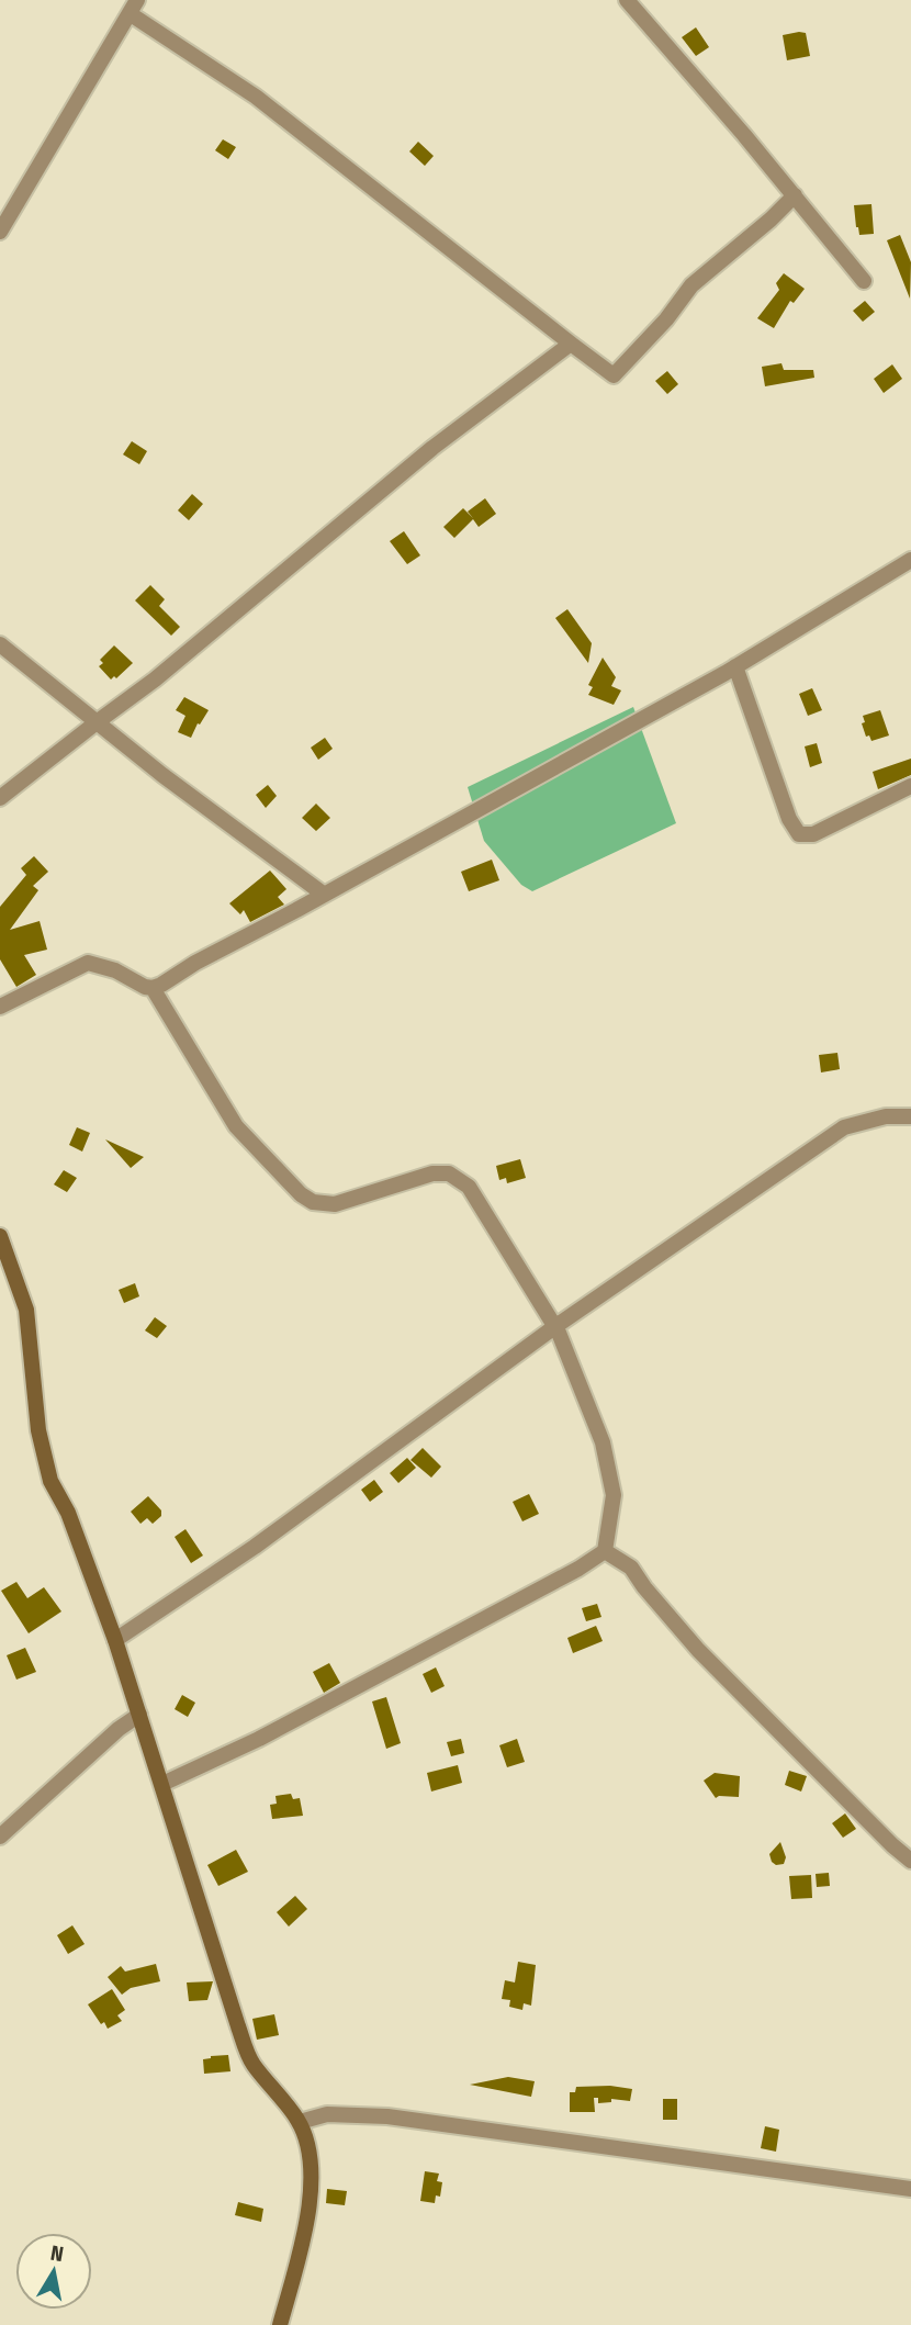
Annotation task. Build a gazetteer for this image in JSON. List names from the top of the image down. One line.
{"north":"top"}
